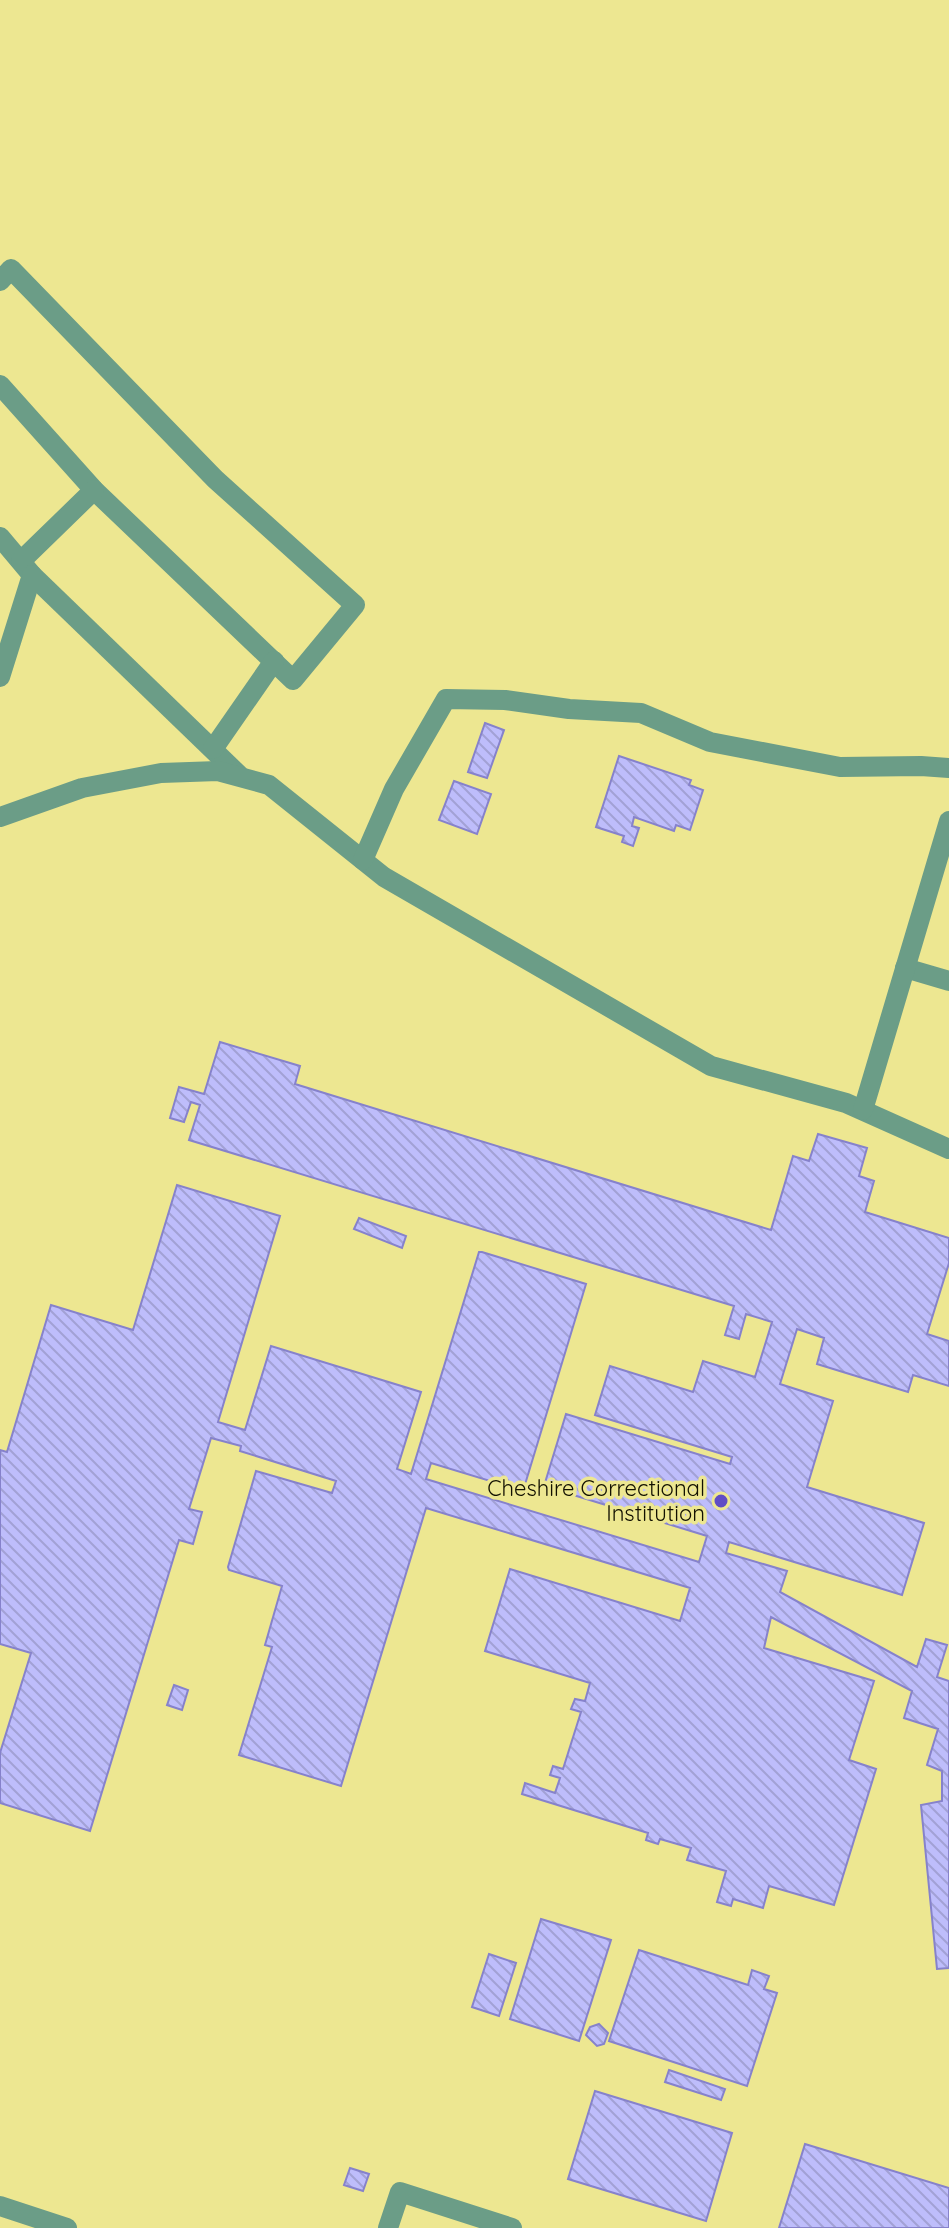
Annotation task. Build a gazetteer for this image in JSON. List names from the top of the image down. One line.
{"places":["Cheshire Correctional Institution"]}
